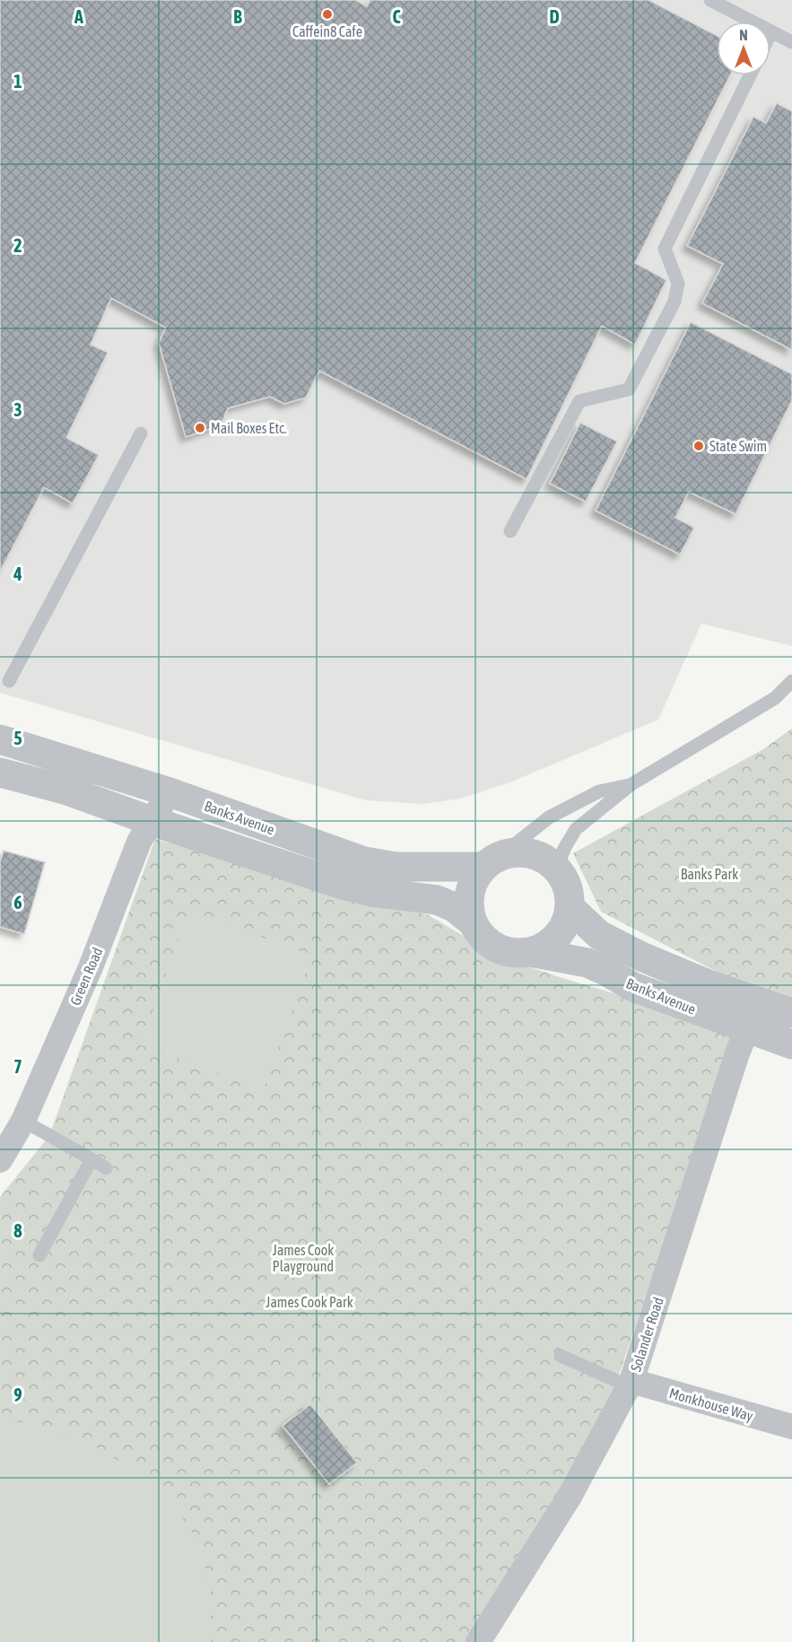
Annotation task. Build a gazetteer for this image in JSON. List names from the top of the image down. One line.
{"streets":{"street":["Banks Avenue","Green Road","Solander Road","Monkhouse Way"]},"crossings":[["Banks Avenue","Green Road"],["Banks Avenue","Solander Road"],["Solander Road","Monkhouse Way"]],"parks":["Banks Park","James Cook Playground","James Cook Park"],"places":["Caffein8 Cafe","Mail Boxes Etc.","State Swim"],"north":"top","grid":{"columns":["A","B","C","D"],"rows":["1","2","3","4","5","6","7","8","9"]}}
